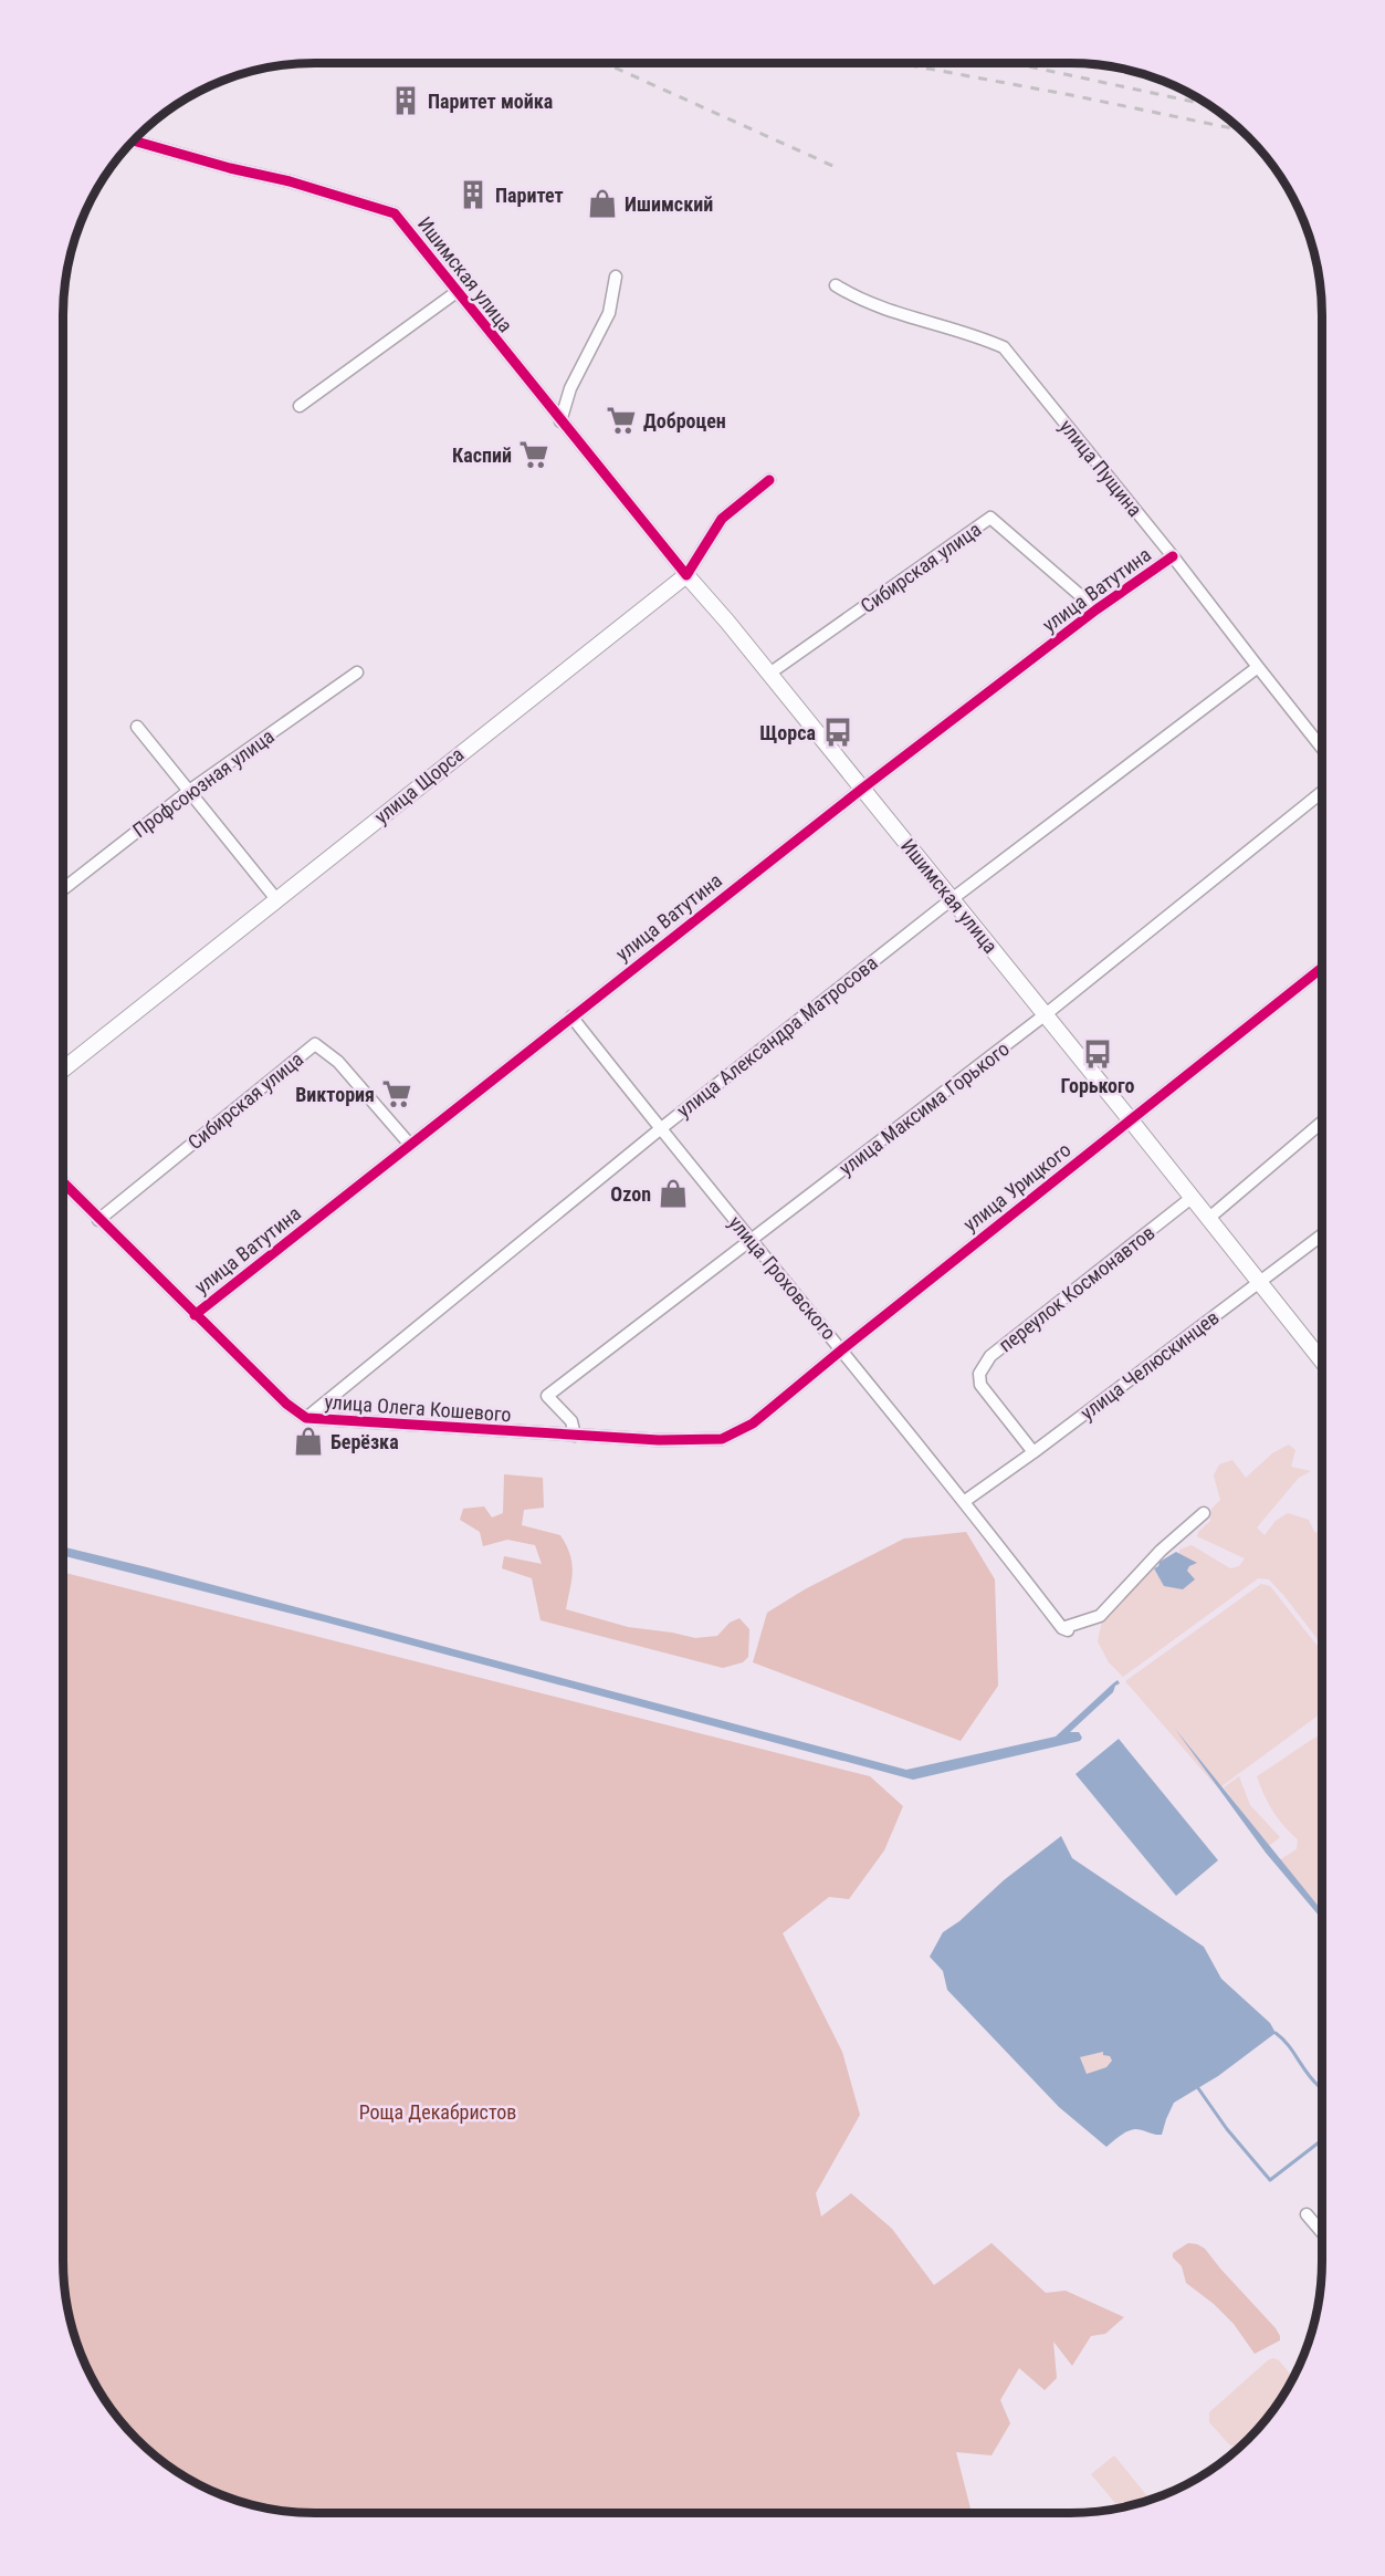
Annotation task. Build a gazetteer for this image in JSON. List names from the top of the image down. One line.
{"streets":{"main road":["Ишимская улица","улица Щорса"],"street":["улица Пущина","Сибирская улица","улица Ватутина","Профсоюзная улица","улица Александра Матросова","улица Максима Горького","улица Урицкого","улица Гроховского","переулок Космонавтов","улица Челюскинцев","улица Олега Кошевого"]},"crossings":[["Ишимская улица","Сибирская улица"],["Ишимская улица","улица Ватутина"],["Ишимская улица","улица Щорса"],["Ишимская улица","улица Александра Матросова"],["Ишимская улица","улица Максима Горького"],["Ишимская улица","улица Урицкого"],["Ишимская улица","переулок Космонавтов"],["Ишимская улица","улица Челюскинцев"],["улица Пущина","улица Ватутина"],["улица Пущина","улица Александра Матросова"],["Сибирская улица","улица Ватутина"],["Сибирская улица","улица Олега Кошевого"],["улица Ватутина","улица Гроховского"],["улица Ватутина","улица Олега Кошевого"],["улица Александра Матросова","улица Гроховского"],["улица Александра Матросова","улица Олега Кошевого"],["улица Максима Горького","улица Гроховского"],["улица Максима Горького","улица Олега Кошевого"],["улица Урицкого","улица Гроховского"],["улица Урицкого","улица Олега Кошевого"],["улица Гроховского","улица Челюскинцев"],["переулок Космонавтов","улица Челюскинцев"]],"parks":["Роща Декабристов"],"places":{"building":["Паритет мойка","Паритет"],"shop":["Ишимский","Ozon","Берёзка"],"supermarket":["Доброцен","Каспий","Виктория"],"bus stop":["Щорса","Горького"]}}
